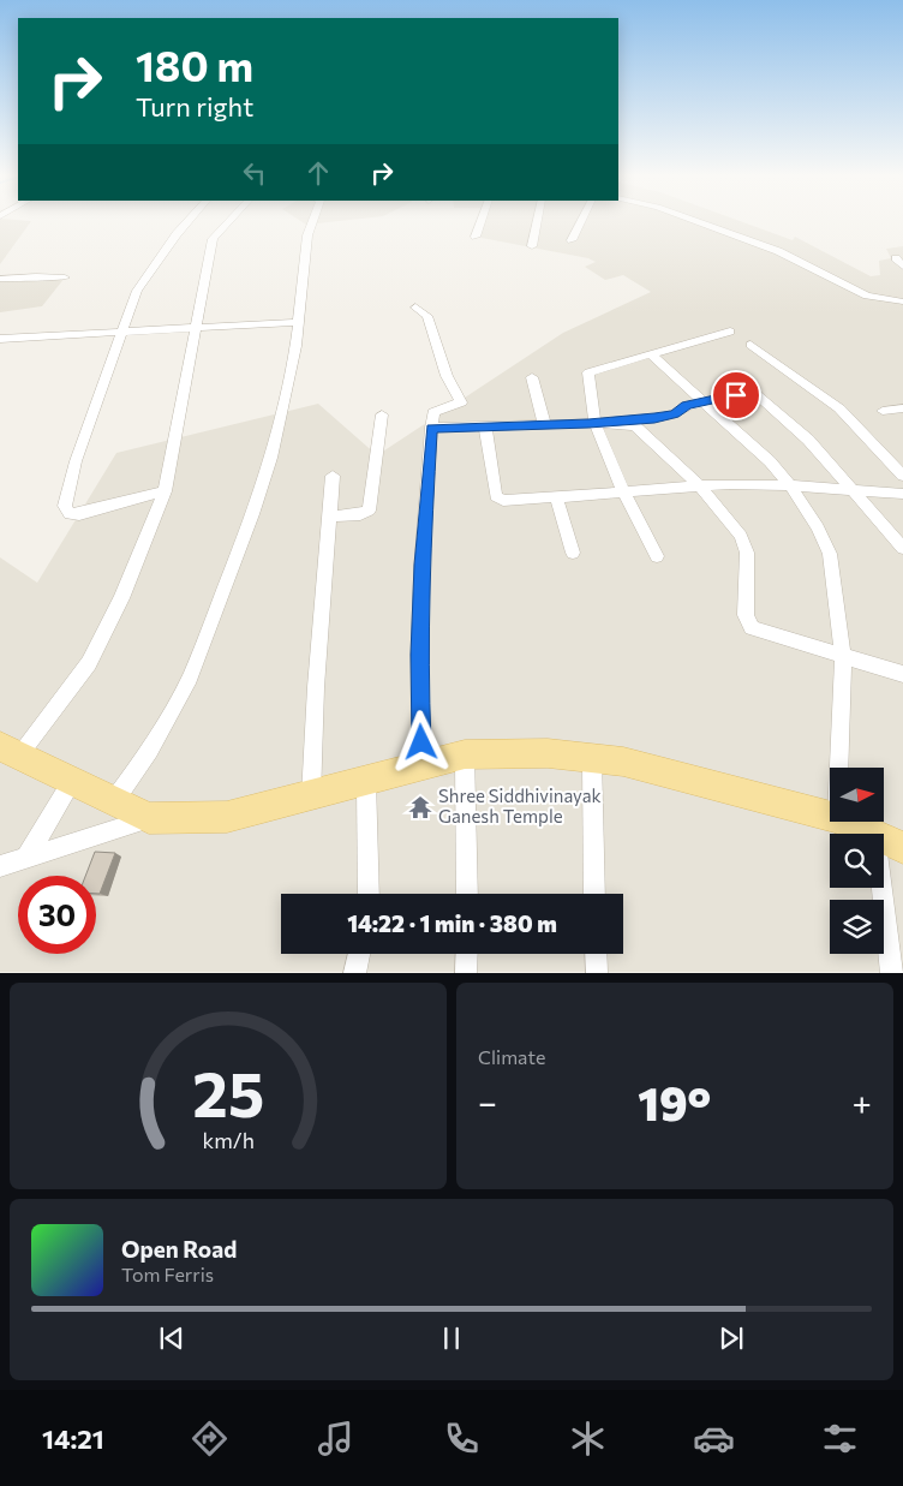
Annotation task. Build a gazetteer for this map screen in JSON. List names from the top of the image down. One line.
{"places":{"temple":["Shree Siddhivinayak Ganesh Temple"]},"north":"right","page":{"turn":["180 m","Turn right"],"limit":"30","trip":"14:22 · 1 min · 380 m","tile":"Climate","heat":["−","19°","+"],"song":["Open Road","Tom Ferris"],"tabs":"14:21","gauge":["25","km/h"]}}
